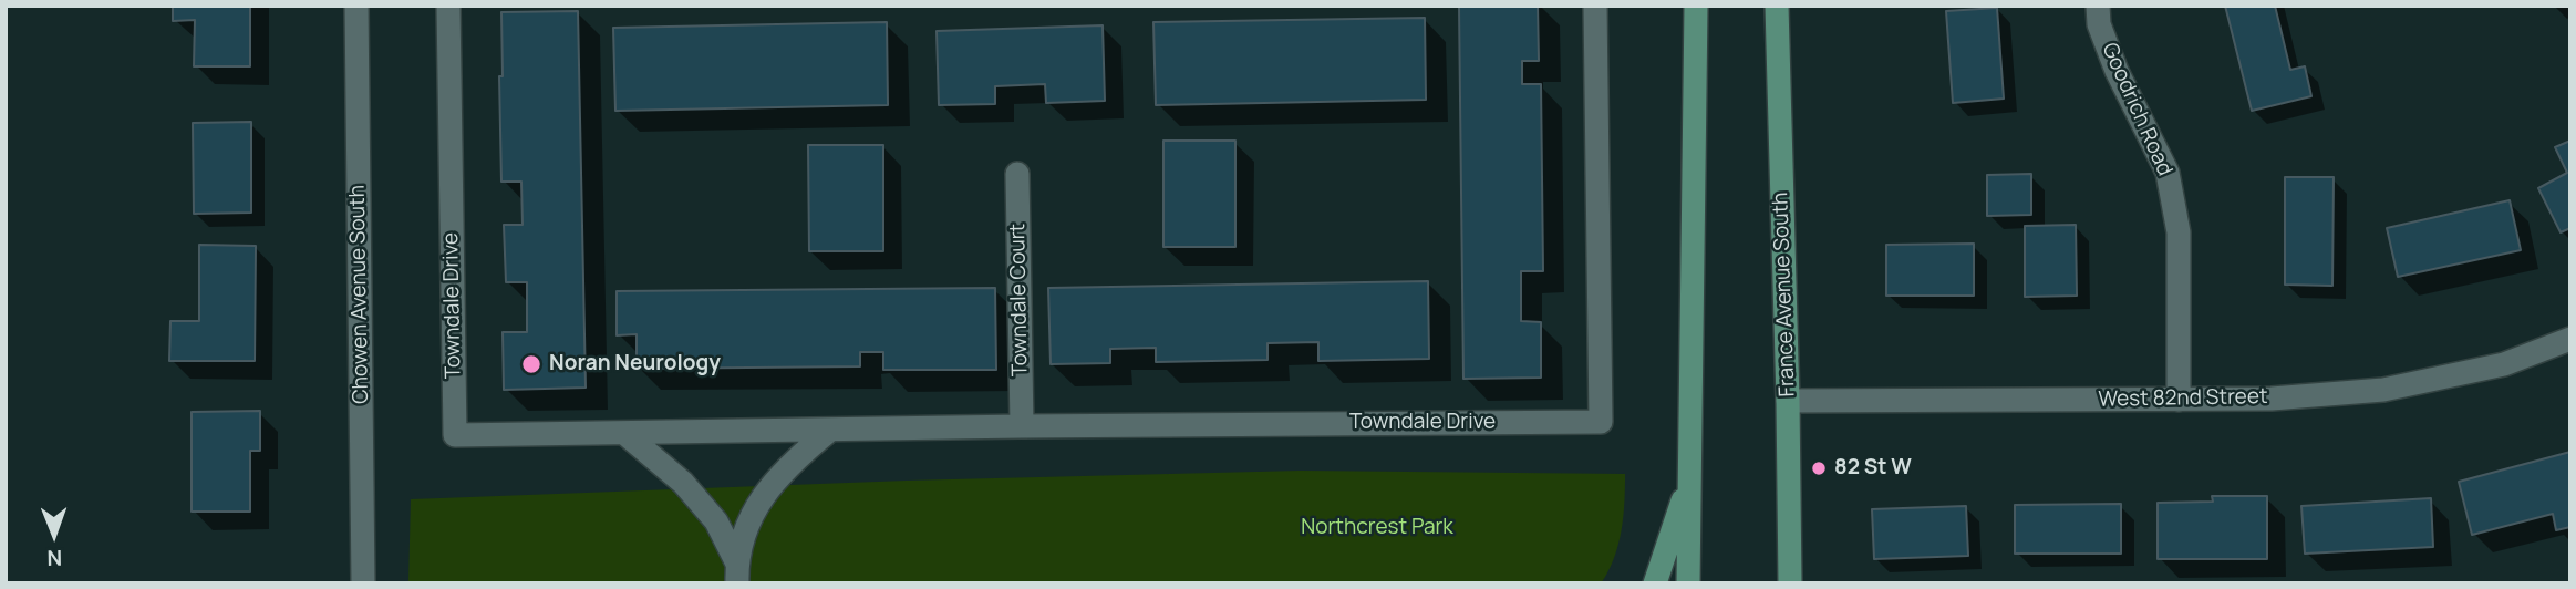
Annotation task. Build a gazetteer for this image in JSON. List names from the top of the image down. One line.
{"streets":{"main road":["France Avenue South"],"street":["Goodrich Road","Chowen Avenue South","Towndale Court","Towndale Drive","West 82nd Street"]},"crossings":[["Goodrich Road","West 82nd Street"],["France Avenue South","West 82nd Street"],["Towndale Court","Towndale Drive"]],"parks":["Northcrest Park"],"places":["Noran Neurology","82 St W"],"north":"bottom"}
